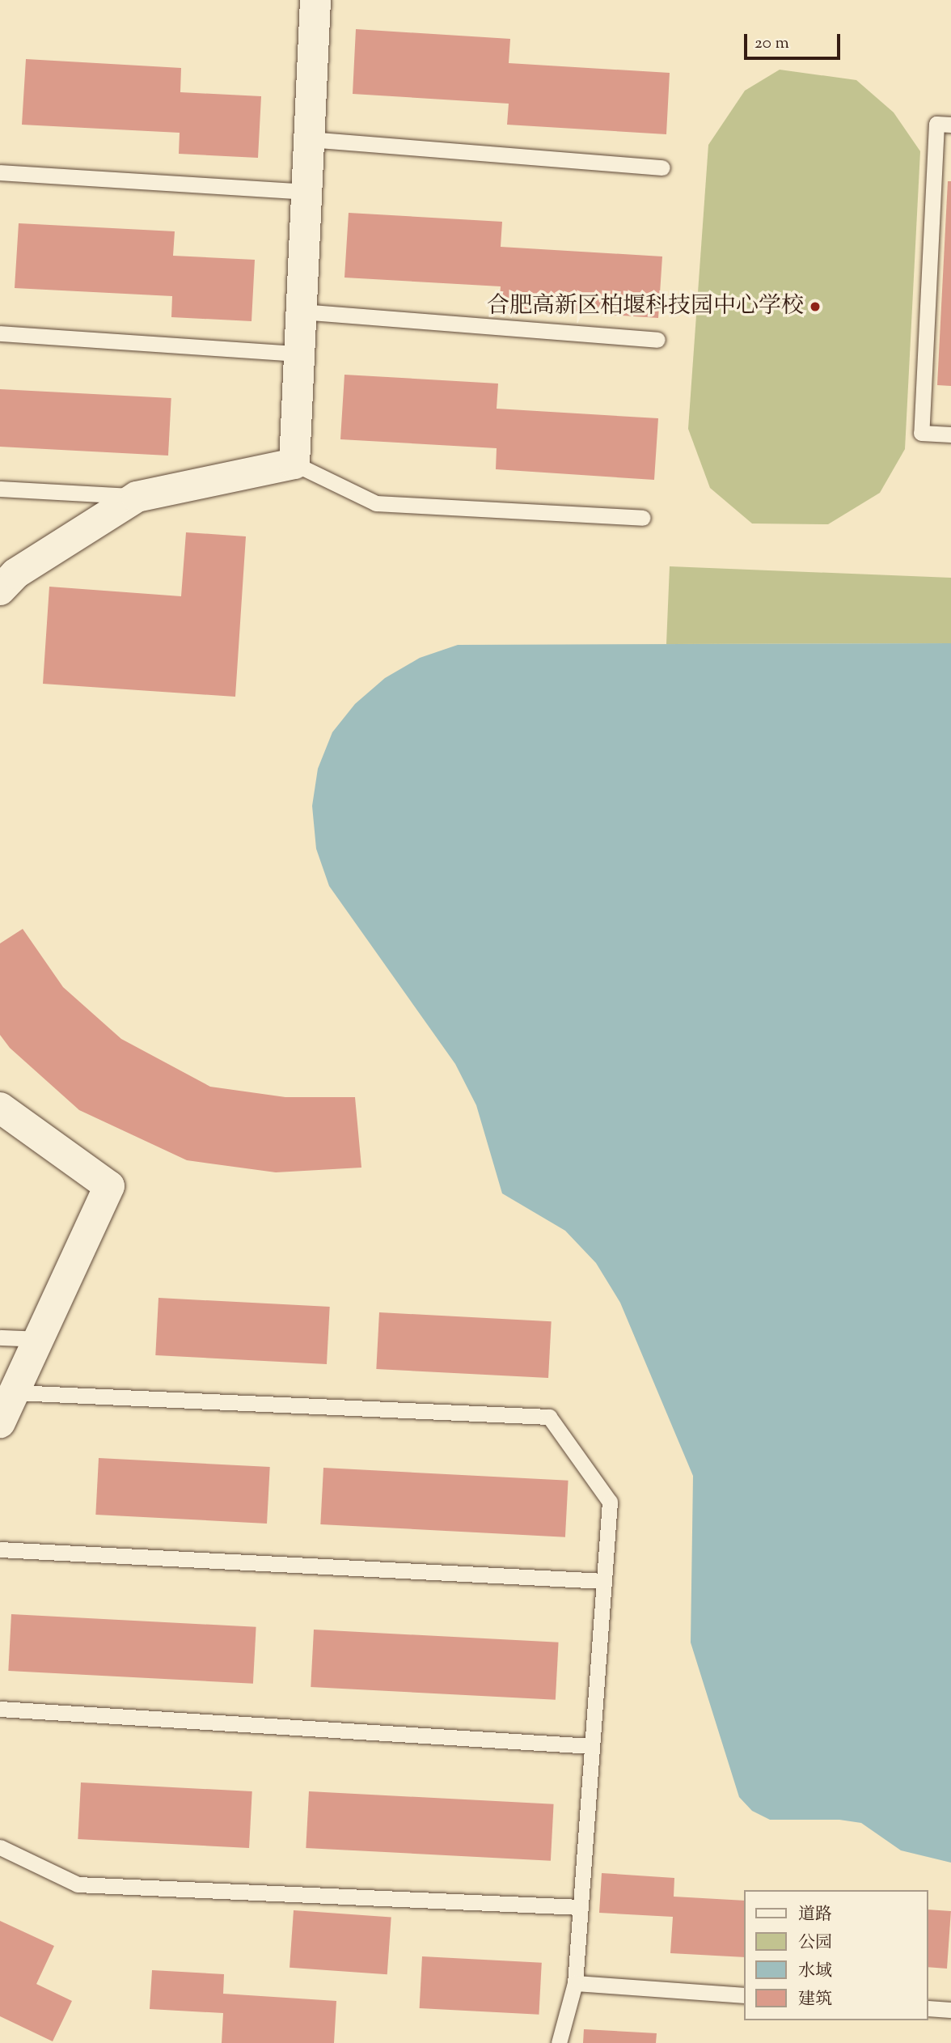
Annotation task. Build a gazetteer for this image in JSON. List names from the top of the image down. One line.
{"places":["合肥高新区柏堰科技园中心学校"],"legend":["道路","公园","水域","建筑"],"scale_bar":"20 m"}
